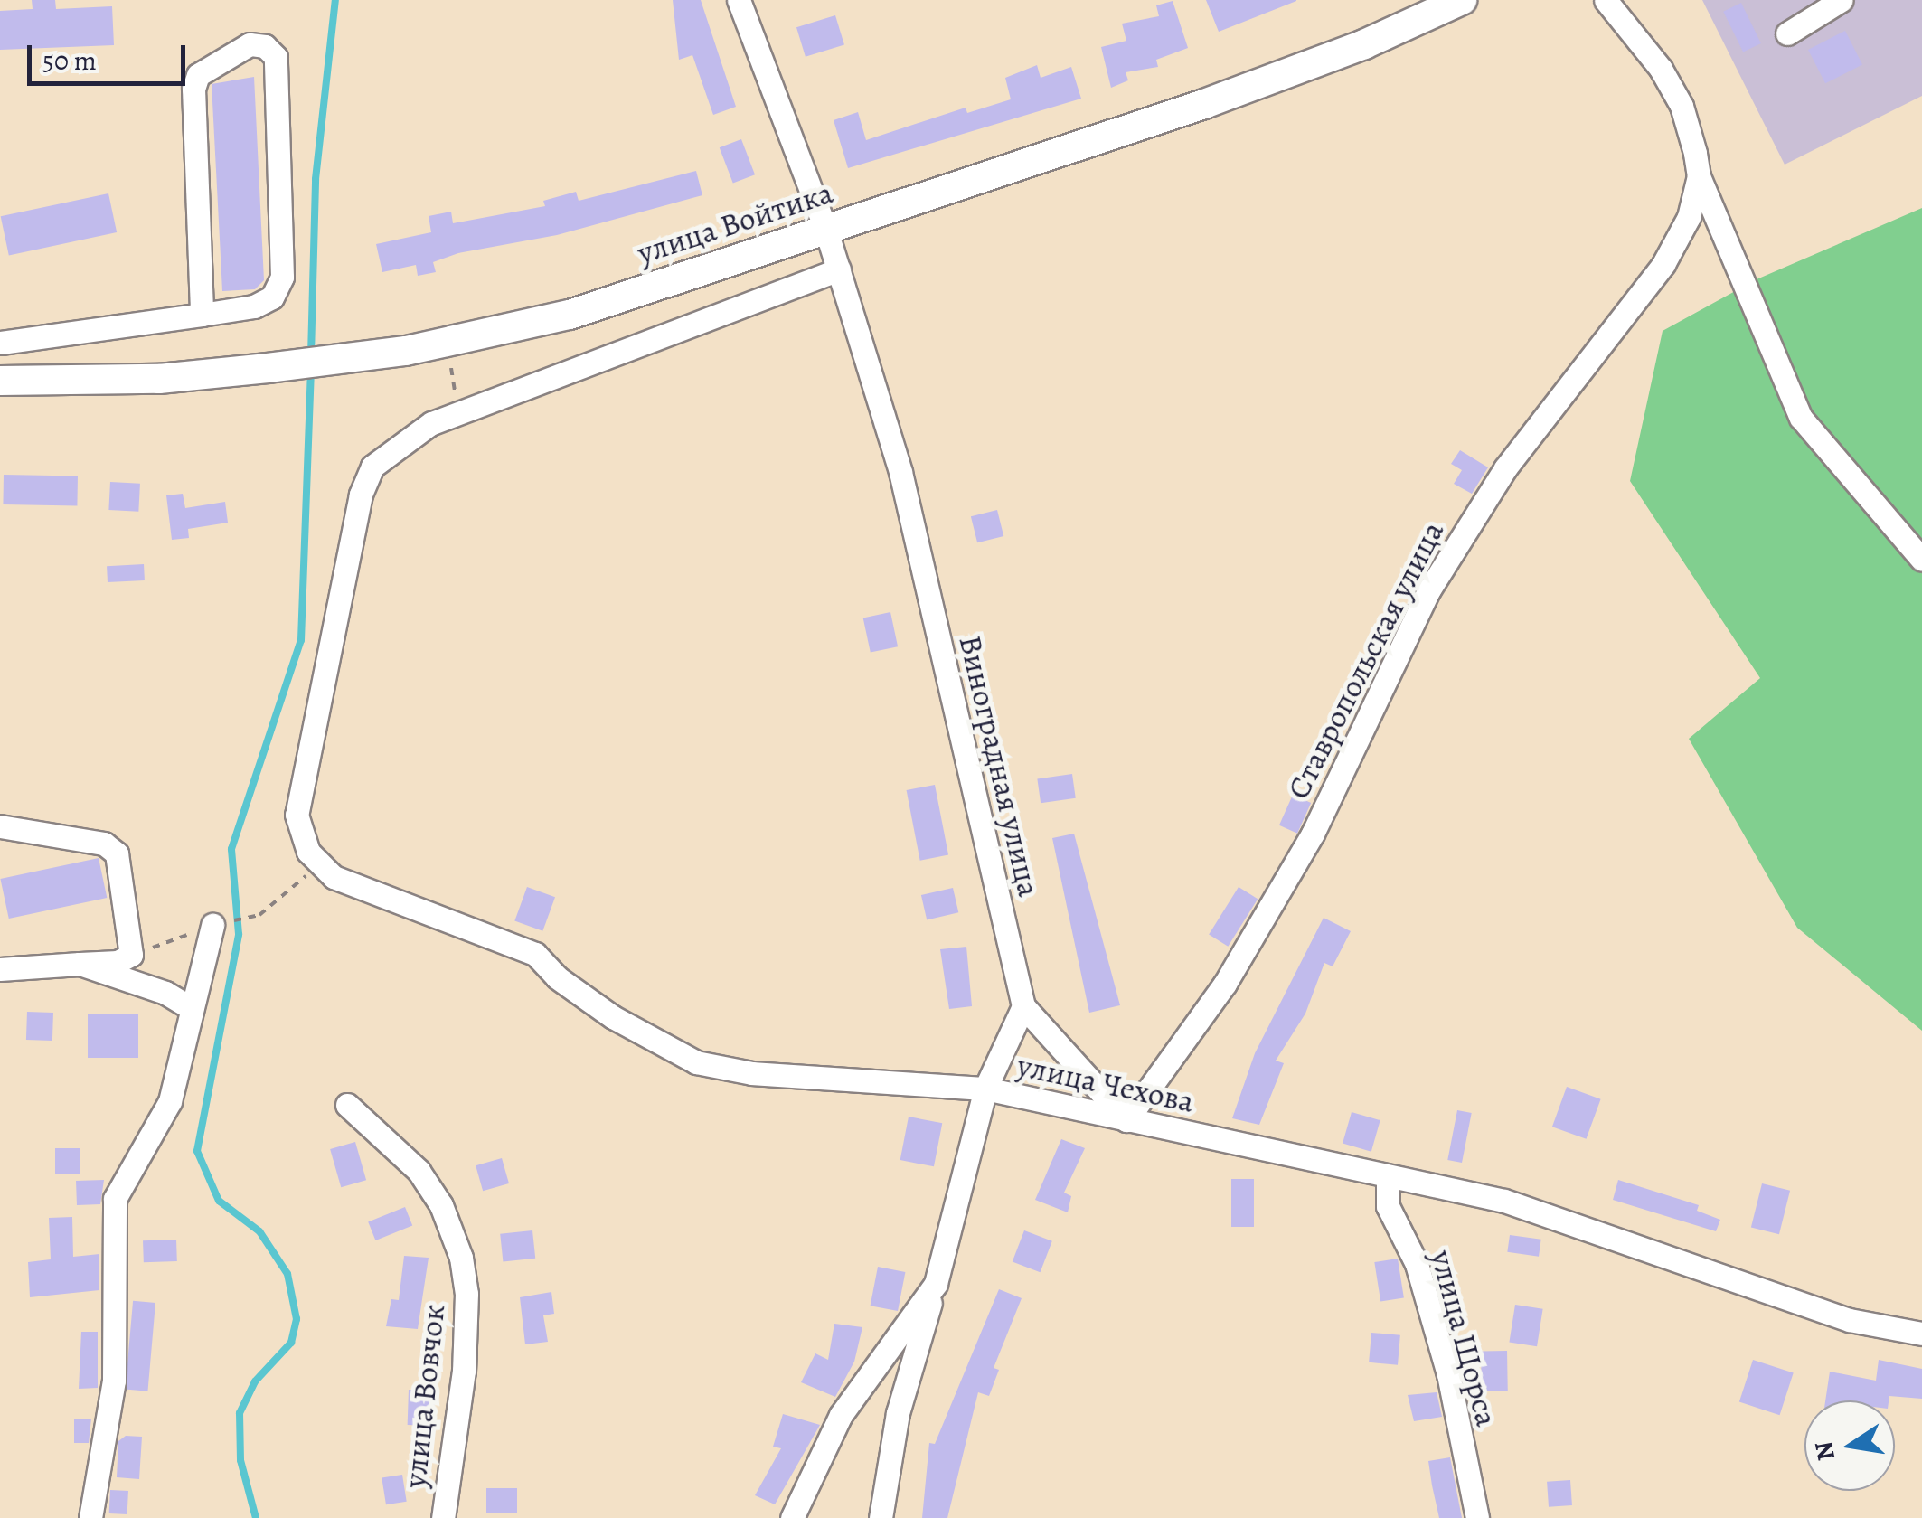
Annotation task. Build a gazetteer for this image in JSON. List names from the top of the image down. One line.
{"streets":{"main road":["улица Войтика"],"street":["Ставропольская улица","Виноградная улица","улица Чехова","улица Щорса","улица Вовчок"]},"crossings":[["улица Войтика","Виноградная улица"],["Ставропольская улица","улица Чехова"],["улица Чехова","улица Щорса"]],"scale_bar":"50 m","north":"left"}
